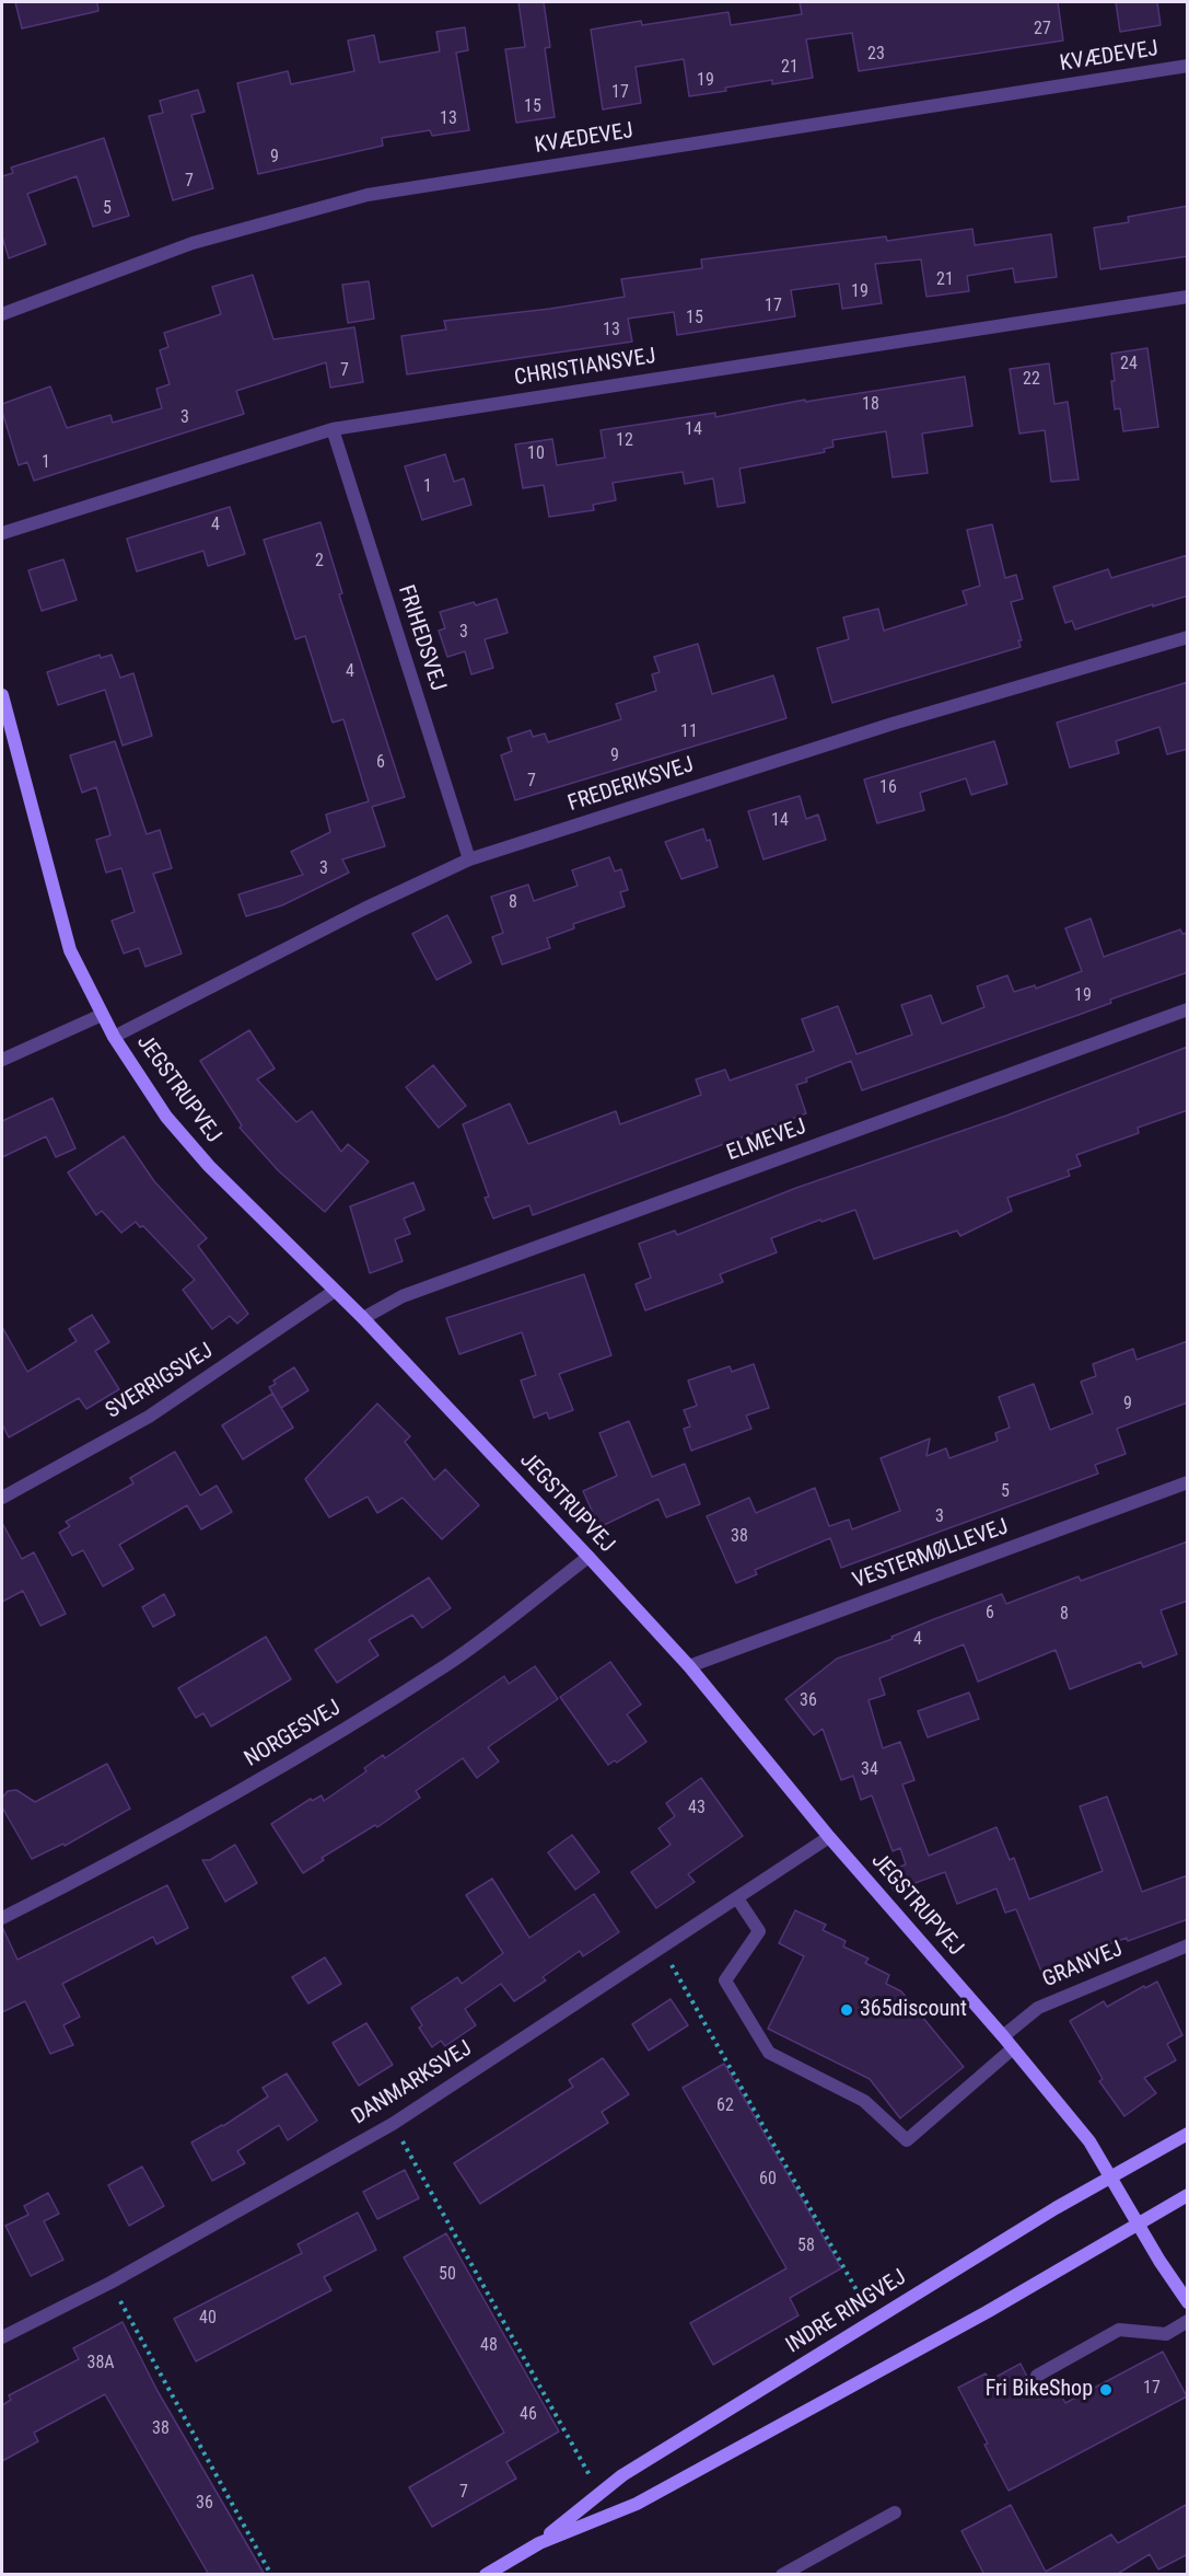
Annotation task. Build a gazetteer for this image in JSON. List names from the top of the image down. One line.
{"streets":{"street":["KVÆDEVEJ","CHRISTIANSVEJ","FRIHEDSVEJ","FREDERIKSVEJ","JEGSTRUPVEJ","ELMEVEJ","SVERRIGSVEJ","VESTERMØLLEVEJ","NORGESVEJ","GRANVEJ","DANMARKSVEJ","INDRE RINGVEJ"]},"crossings":[["CHRISTIANSVEJ","FRIHEDSVEJ"],["FRIHEDSVEJ","FREDERIKSVEJ"],["FREDERIKSVEJ","JEGSTRUPVEJ"],["JEGSTRUPVEJ","ELMEVEJ"],["JEGSTRUPVEJ","SVERRIGSVEJ"],["JEGSTRUPVEJ","VESTERMØLLEVEJ"],["JEGSTRUPVEJ","NORGESVEJ"],["JEGSTRUPVEJ","GRANVEJ"],["JEGSTRUPVEJ","DANMARKSVEJ"],["JEGSTRUPVEJ","INDRE RINGVEJ"]],"places":["365discount","Fri BikeShop"],"house_numbers":["27","23","21","19","17","15","13","9","7","5","21","19","17","15","13","24","7","22","18","3","14","12","10","1","1","4","2","3","4","11","9","6","7","16","14","3","8","19","9","5","3","38","6","8","4","36","34","43","62","60","58","50","40","48","38A","17","46","38","7","36"]}
